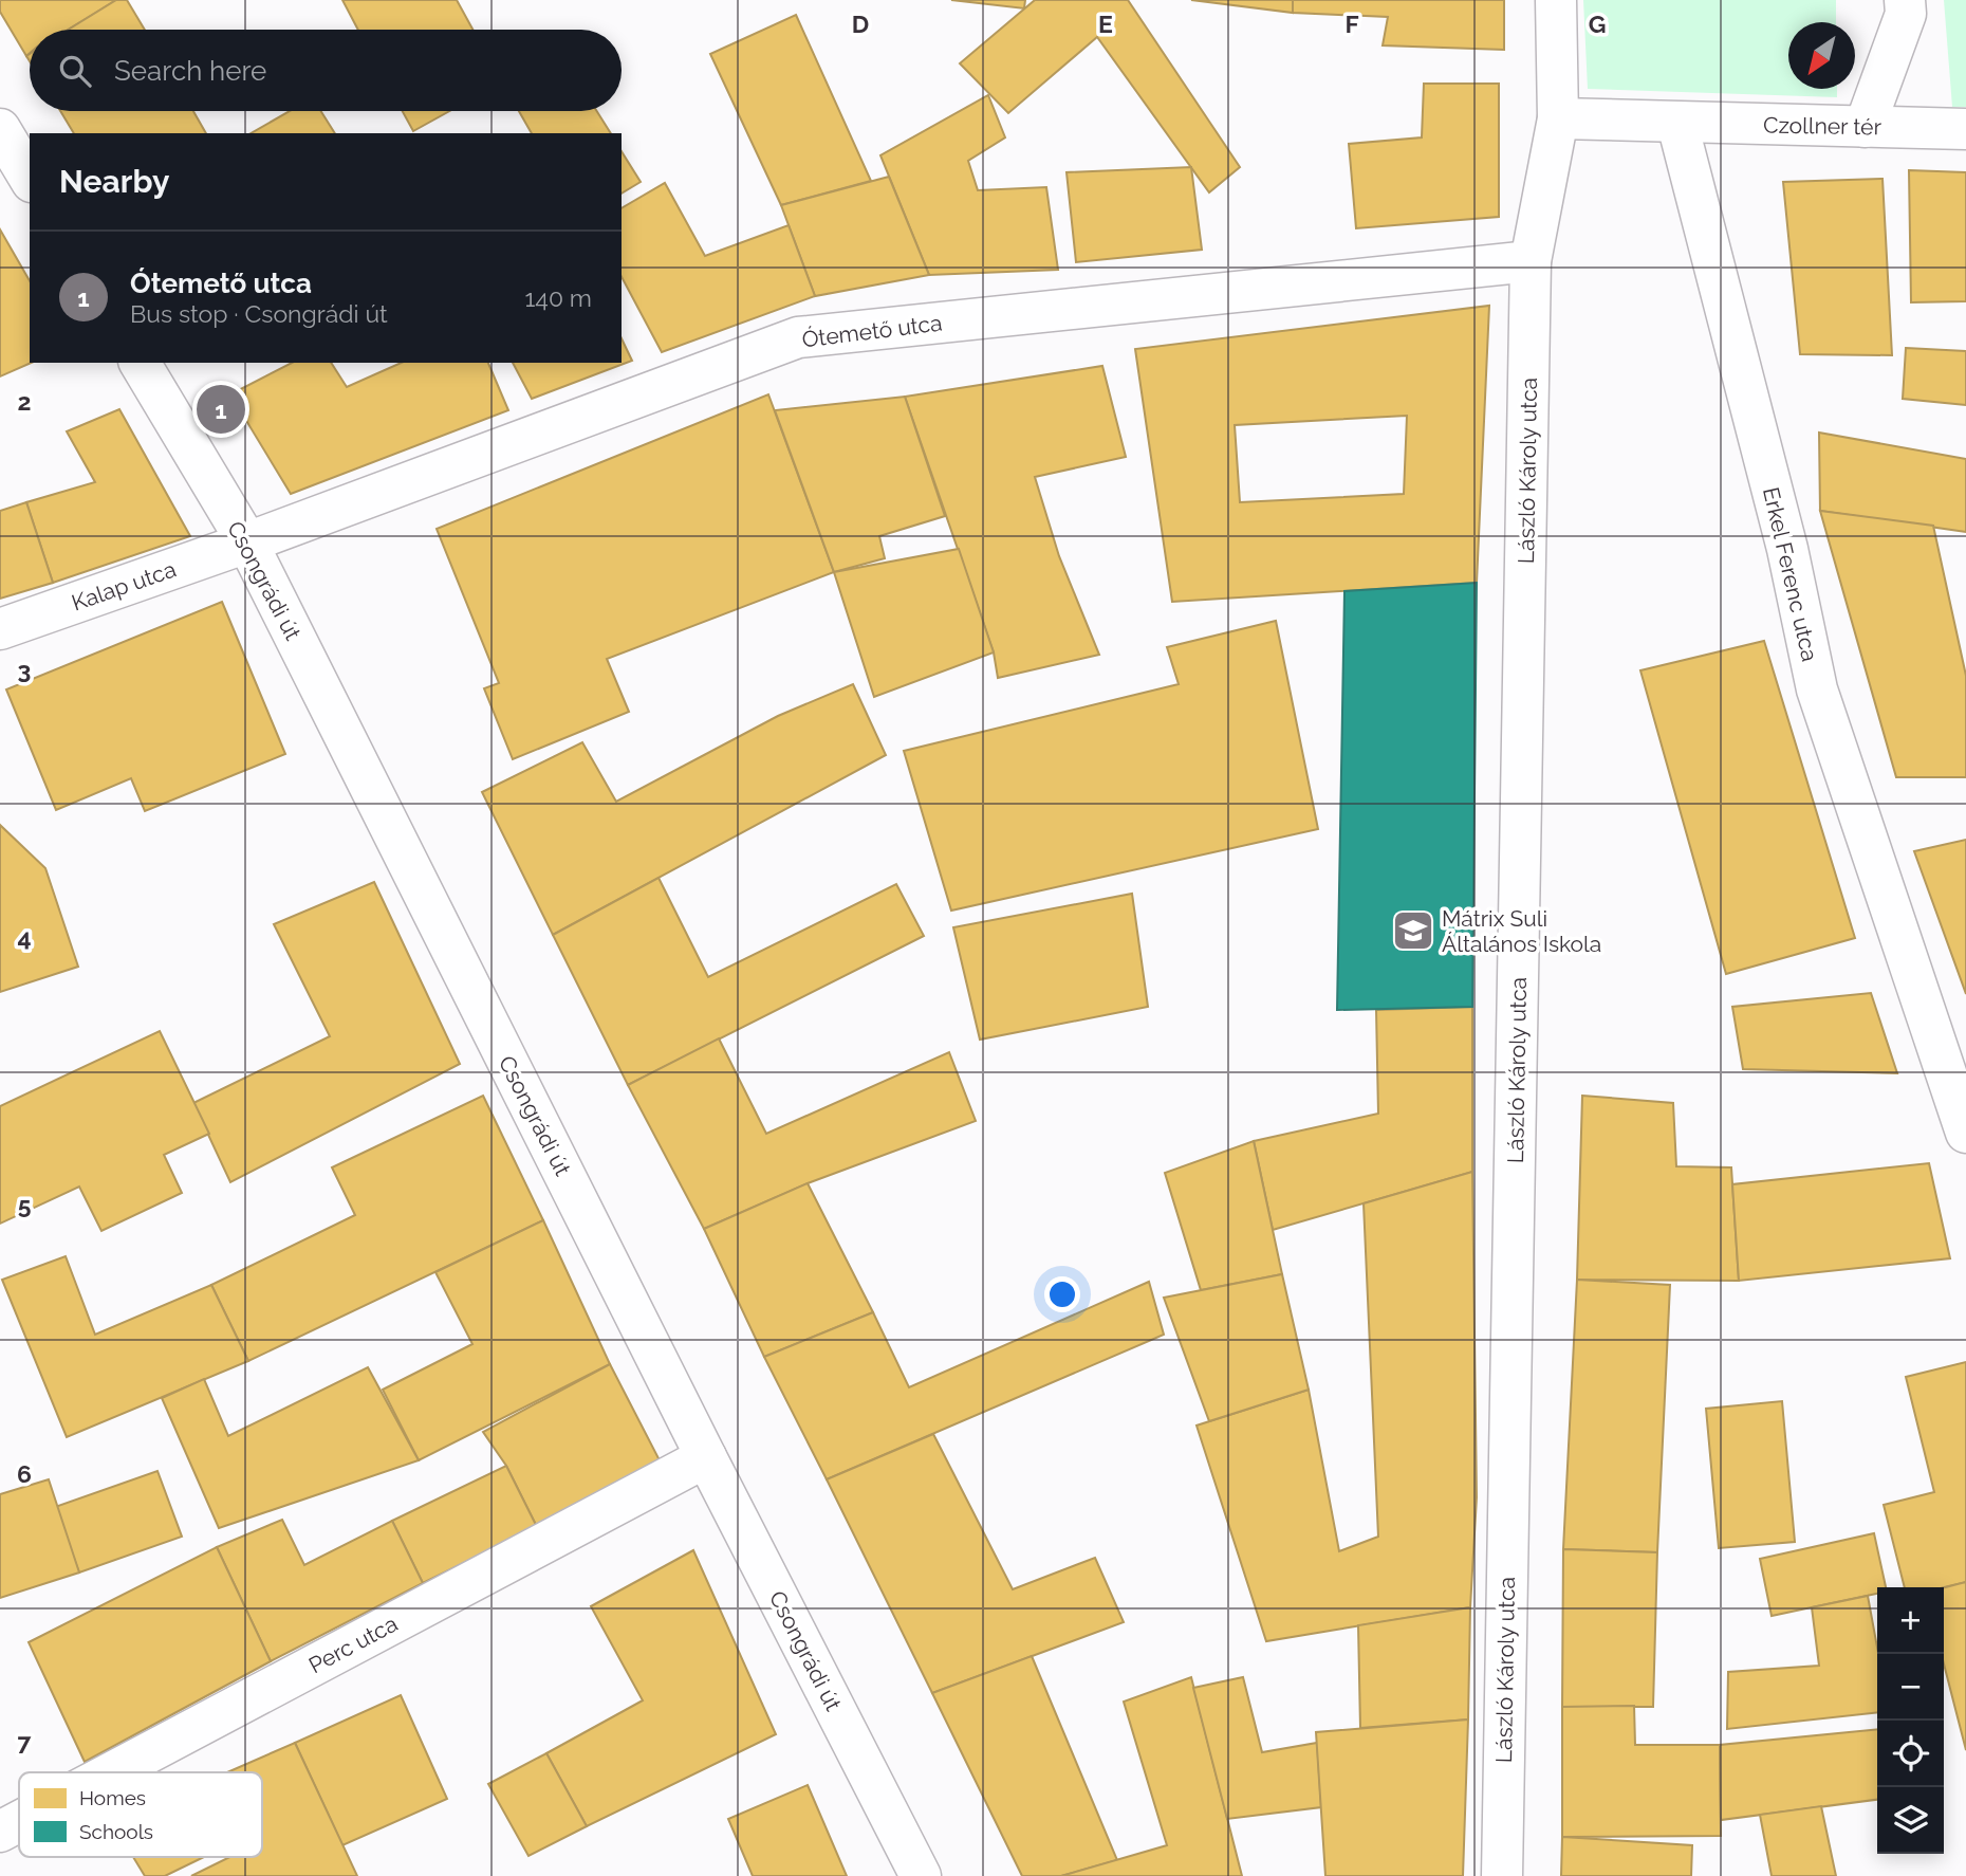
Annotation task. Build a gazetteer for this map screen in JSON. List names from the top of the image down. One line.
{"streets":{"street":["Czollner tér","Ótemető utca","László Károly utca","Erkel Ferenc utca","Csongrádi út","Kalap utca","Perc utca"]},"crossings":[["Czollner tér","Erkel Ferenc utca"],["Ótemető utca","László Károly utca"],["Ótemető utca","Csongrádi út"],["Ótemető utca","Kalap utca"],["Csongrádi út","Kalap utca"],["Csongrádi út","Perc utca"]],"places":{"school or university":["Mátrix Suli Általános Iskola"]},"legend":["Homes","Schools"],"north":"bottom left","page":{"search":"Search here","heading":"Nearby","list":[{"mark":"1","name":"Ótemető utca","note":"Bus stop · Csongrádi út","value":"140 m"}],"pins":"1","map_buttons":["+","−"]},"grid":{"columns":["D","E","F","G"],"rows":["2","3","4","5","6","7"]}}
